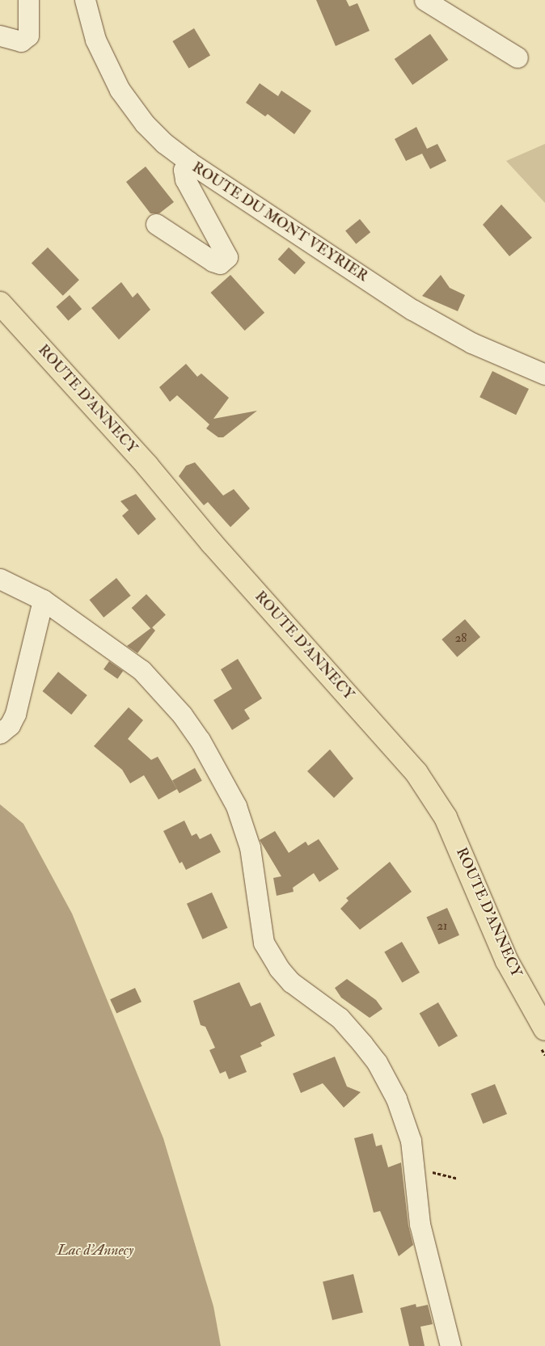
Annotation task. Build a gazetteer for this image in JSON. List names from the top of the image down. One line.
{"streets":{"main road":["ROUTE D'ANNECY"],"street":["ROUTE DU MONT VEYRIER"]},"water":["Lac d'Annecy"],"house_numbers":["28","21"]}
